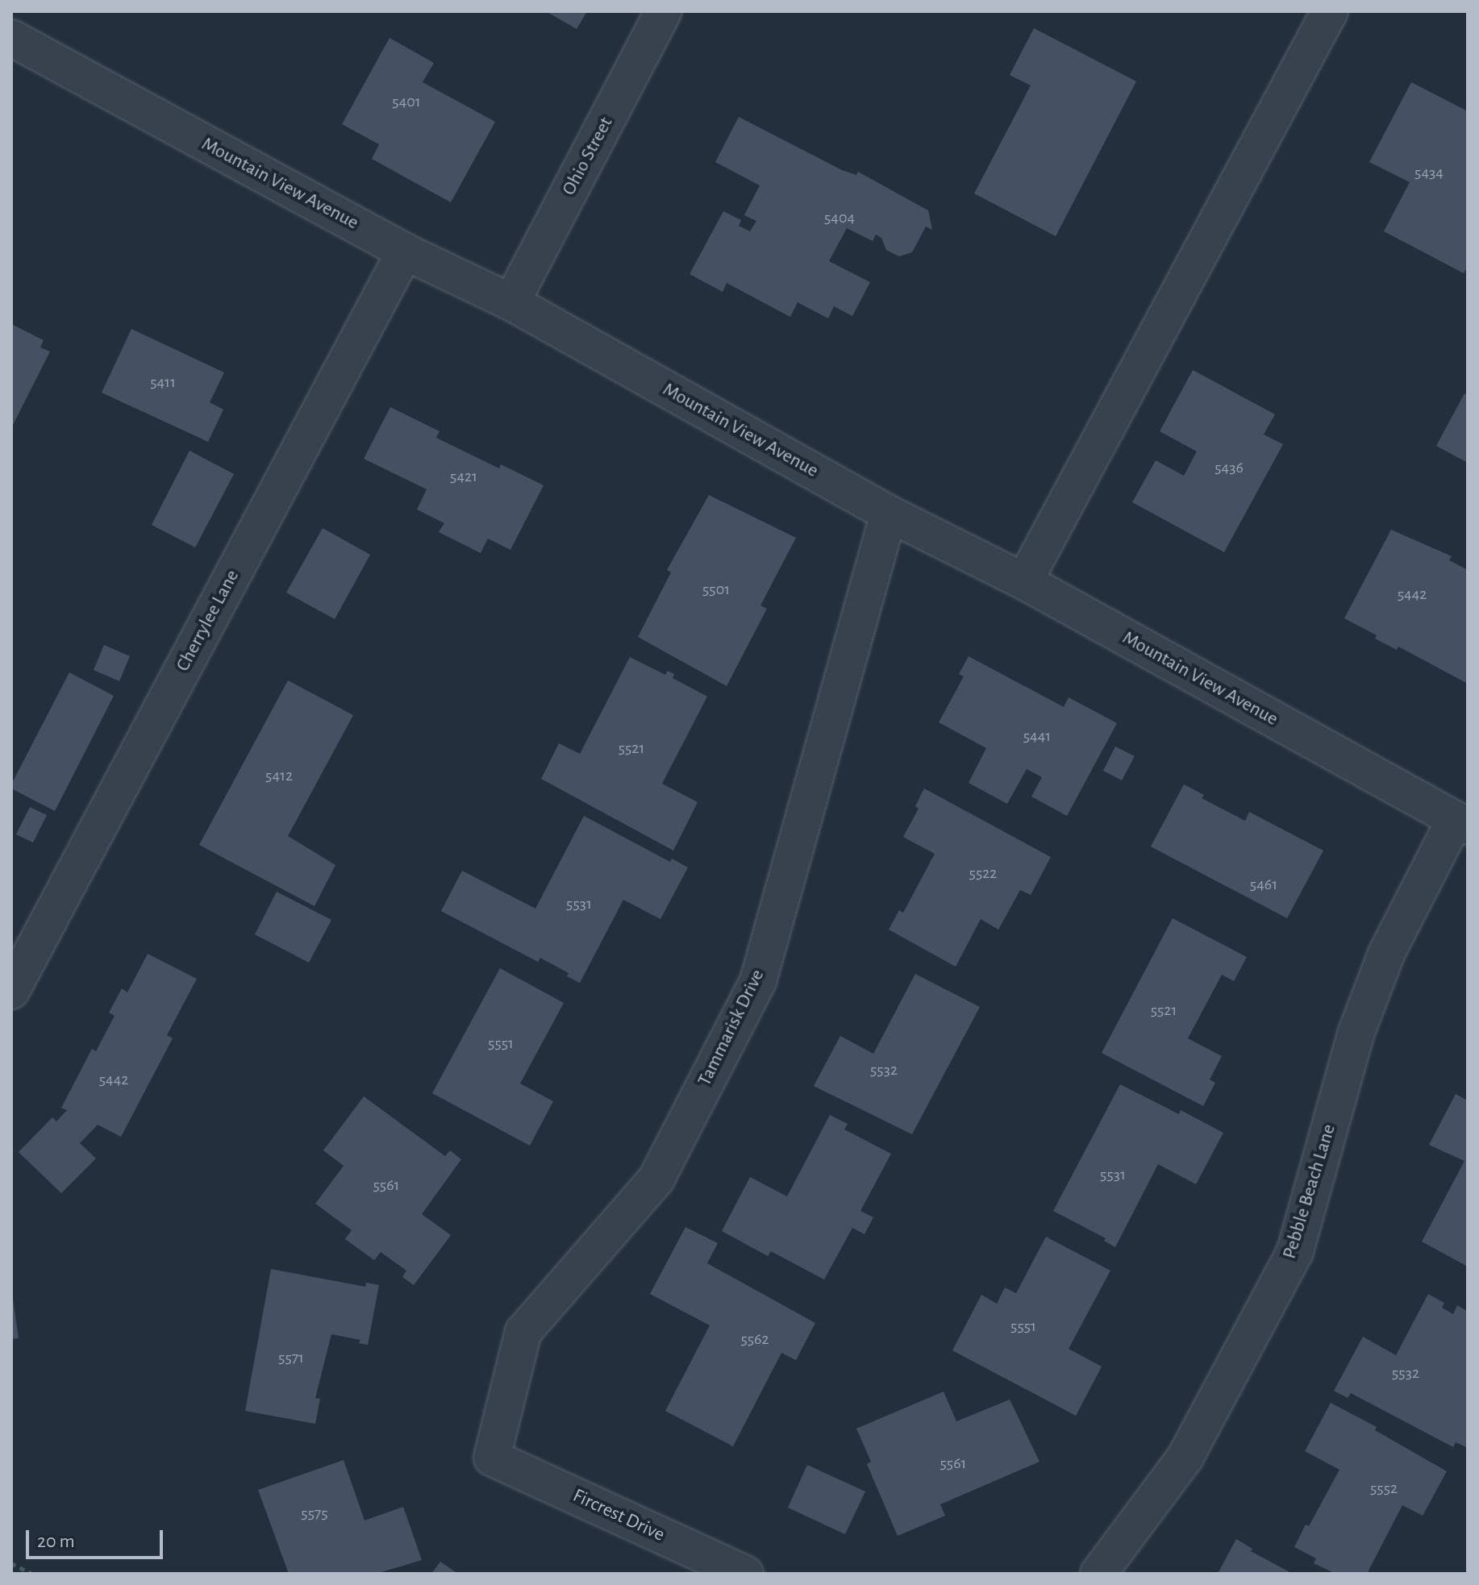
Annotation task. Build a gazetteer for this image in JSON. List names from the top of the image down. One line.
{"streets":{"street":["Ohio Street","Mountain View Avenue","Cherrylee Lane","Tammarisk Drive","Pebble Beach Lane","Fircrest Drive"]},"crossings":[["Ohio Street","Mountain View Avenue"],["Mountain View Avenue","Cherrylee Lane"],["Mountain View Avenue","Tammarisk Drive"],["Mountain View Avenue","Pebble Beach Lane"],["Tammarisk Drive","Fircrest Drive"]],"house_numbers":["5401","5434","5404","5411","5436","5421","5501","5442","5441","5521","5412","5522","5461","5531","5521","5551","5532","5442","5531","5561","5551","5562","5571","5532","5561","5552","5575"],"scale_bar":"20 m"}
